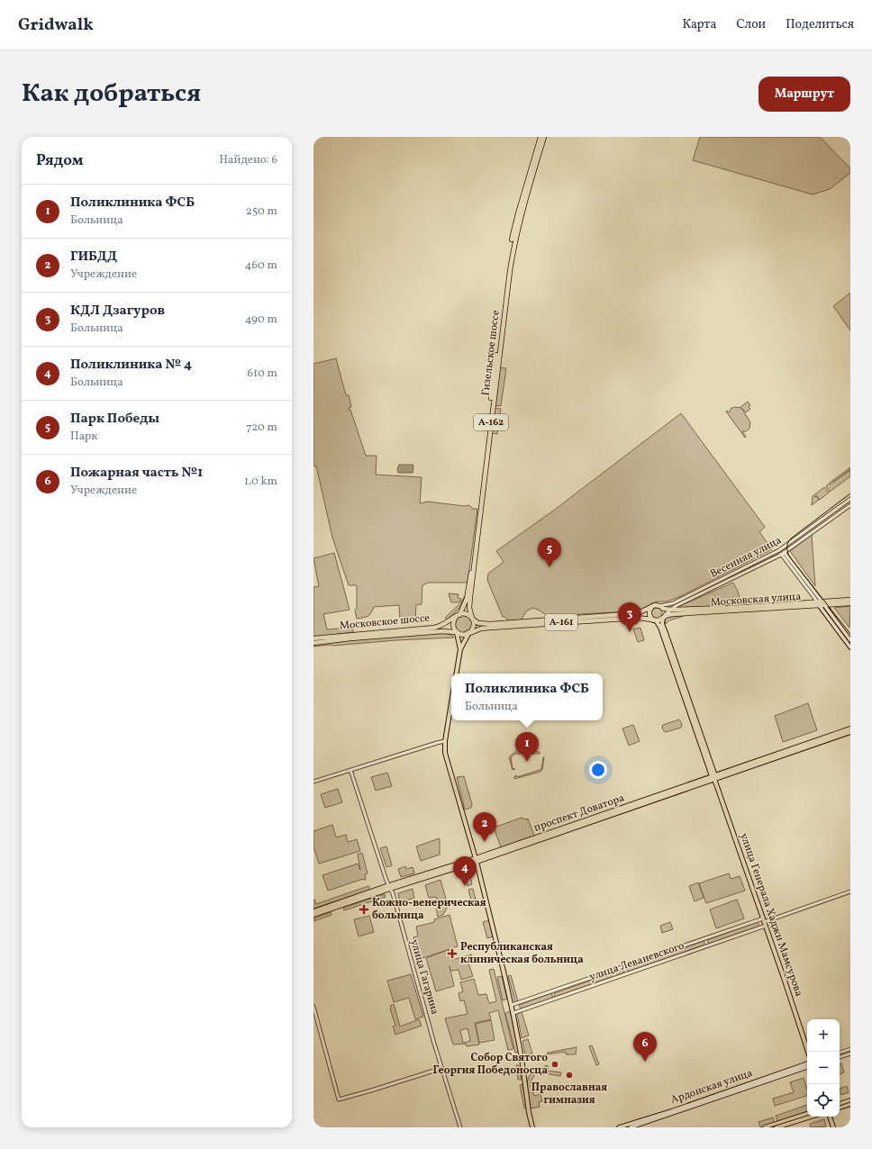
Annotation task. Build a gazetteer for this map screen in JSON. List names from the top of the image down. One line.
{"streets":{"highway":["Гизельское шоссе","А-162","Московская улица","Московское шоссе","А-161"],"main road":["проспект Доватора","улица Генерала Хаджи Мамсурова","Ардонская улица"],"street":["Весенняя улица","улица Леваневского","улица Гагарина"]},"crossings":[["Гизельское шоссе","Московская улица"],["Гизельское шоссе","Московское шоссе"],["Гизельское шоссе","А-161"],["Весенняя улица","Московская улица"],["Весенняя улица","А-161"],["Весенняя улица","улица Генерала Хаджи Мамсурова"],["Московская улица","Московское шоссе"],["Московская улица","А-161"],["Московская улица","улица Генерала Хаджи Мамсурова"],["Московское шоссе","А-161"],["А-161","улица Генерала Хаджи Мамсурова"],["проспект Доватора","улица Генерала Хаджи Мамсурова"],["проспект Доватора","улица Гагарина"],["улица Генерала Хаджи Мамсурова","улица Леваневского"]],"places":{"health":["Кожно-венерическая больница","Республиканская клиническая больница"],"other":["Собор Святого Георгия Победоносца","Православная гимназия"]},"page":{"header":"Gridwalk","nav":["Карта","Слои","Поделиться"],"title":"Как добраться","buttons":"Маршрут","heading":["Рядом","Найдено: 6"],"list":[{"mark":"1","name":"Поликлиника ФСБ","note":"Больница","value":"250 m"},{"mark":"2","name":"ГИБДД","note":"Учреждение","value":"460 m"},{"mark":"3","name":"КДЛ Дзагуров","note":"Больница","value":"490 m"},{"mark":"4","name":"Поликлиника № 4","note":"Больница","value":"610 m"},{"mark":"5","name":"Парк Победы","note":"Парк","value":"720 m"},{"mark":"6","name":"Пожарная часть №1","note":"Учреждение","value":"1.0 km"}],"pins":["5","3","1","2","4","6"],"popup":["Поликлиника ФСБ","Больница"],"map_buttons":["+","−"]}}
